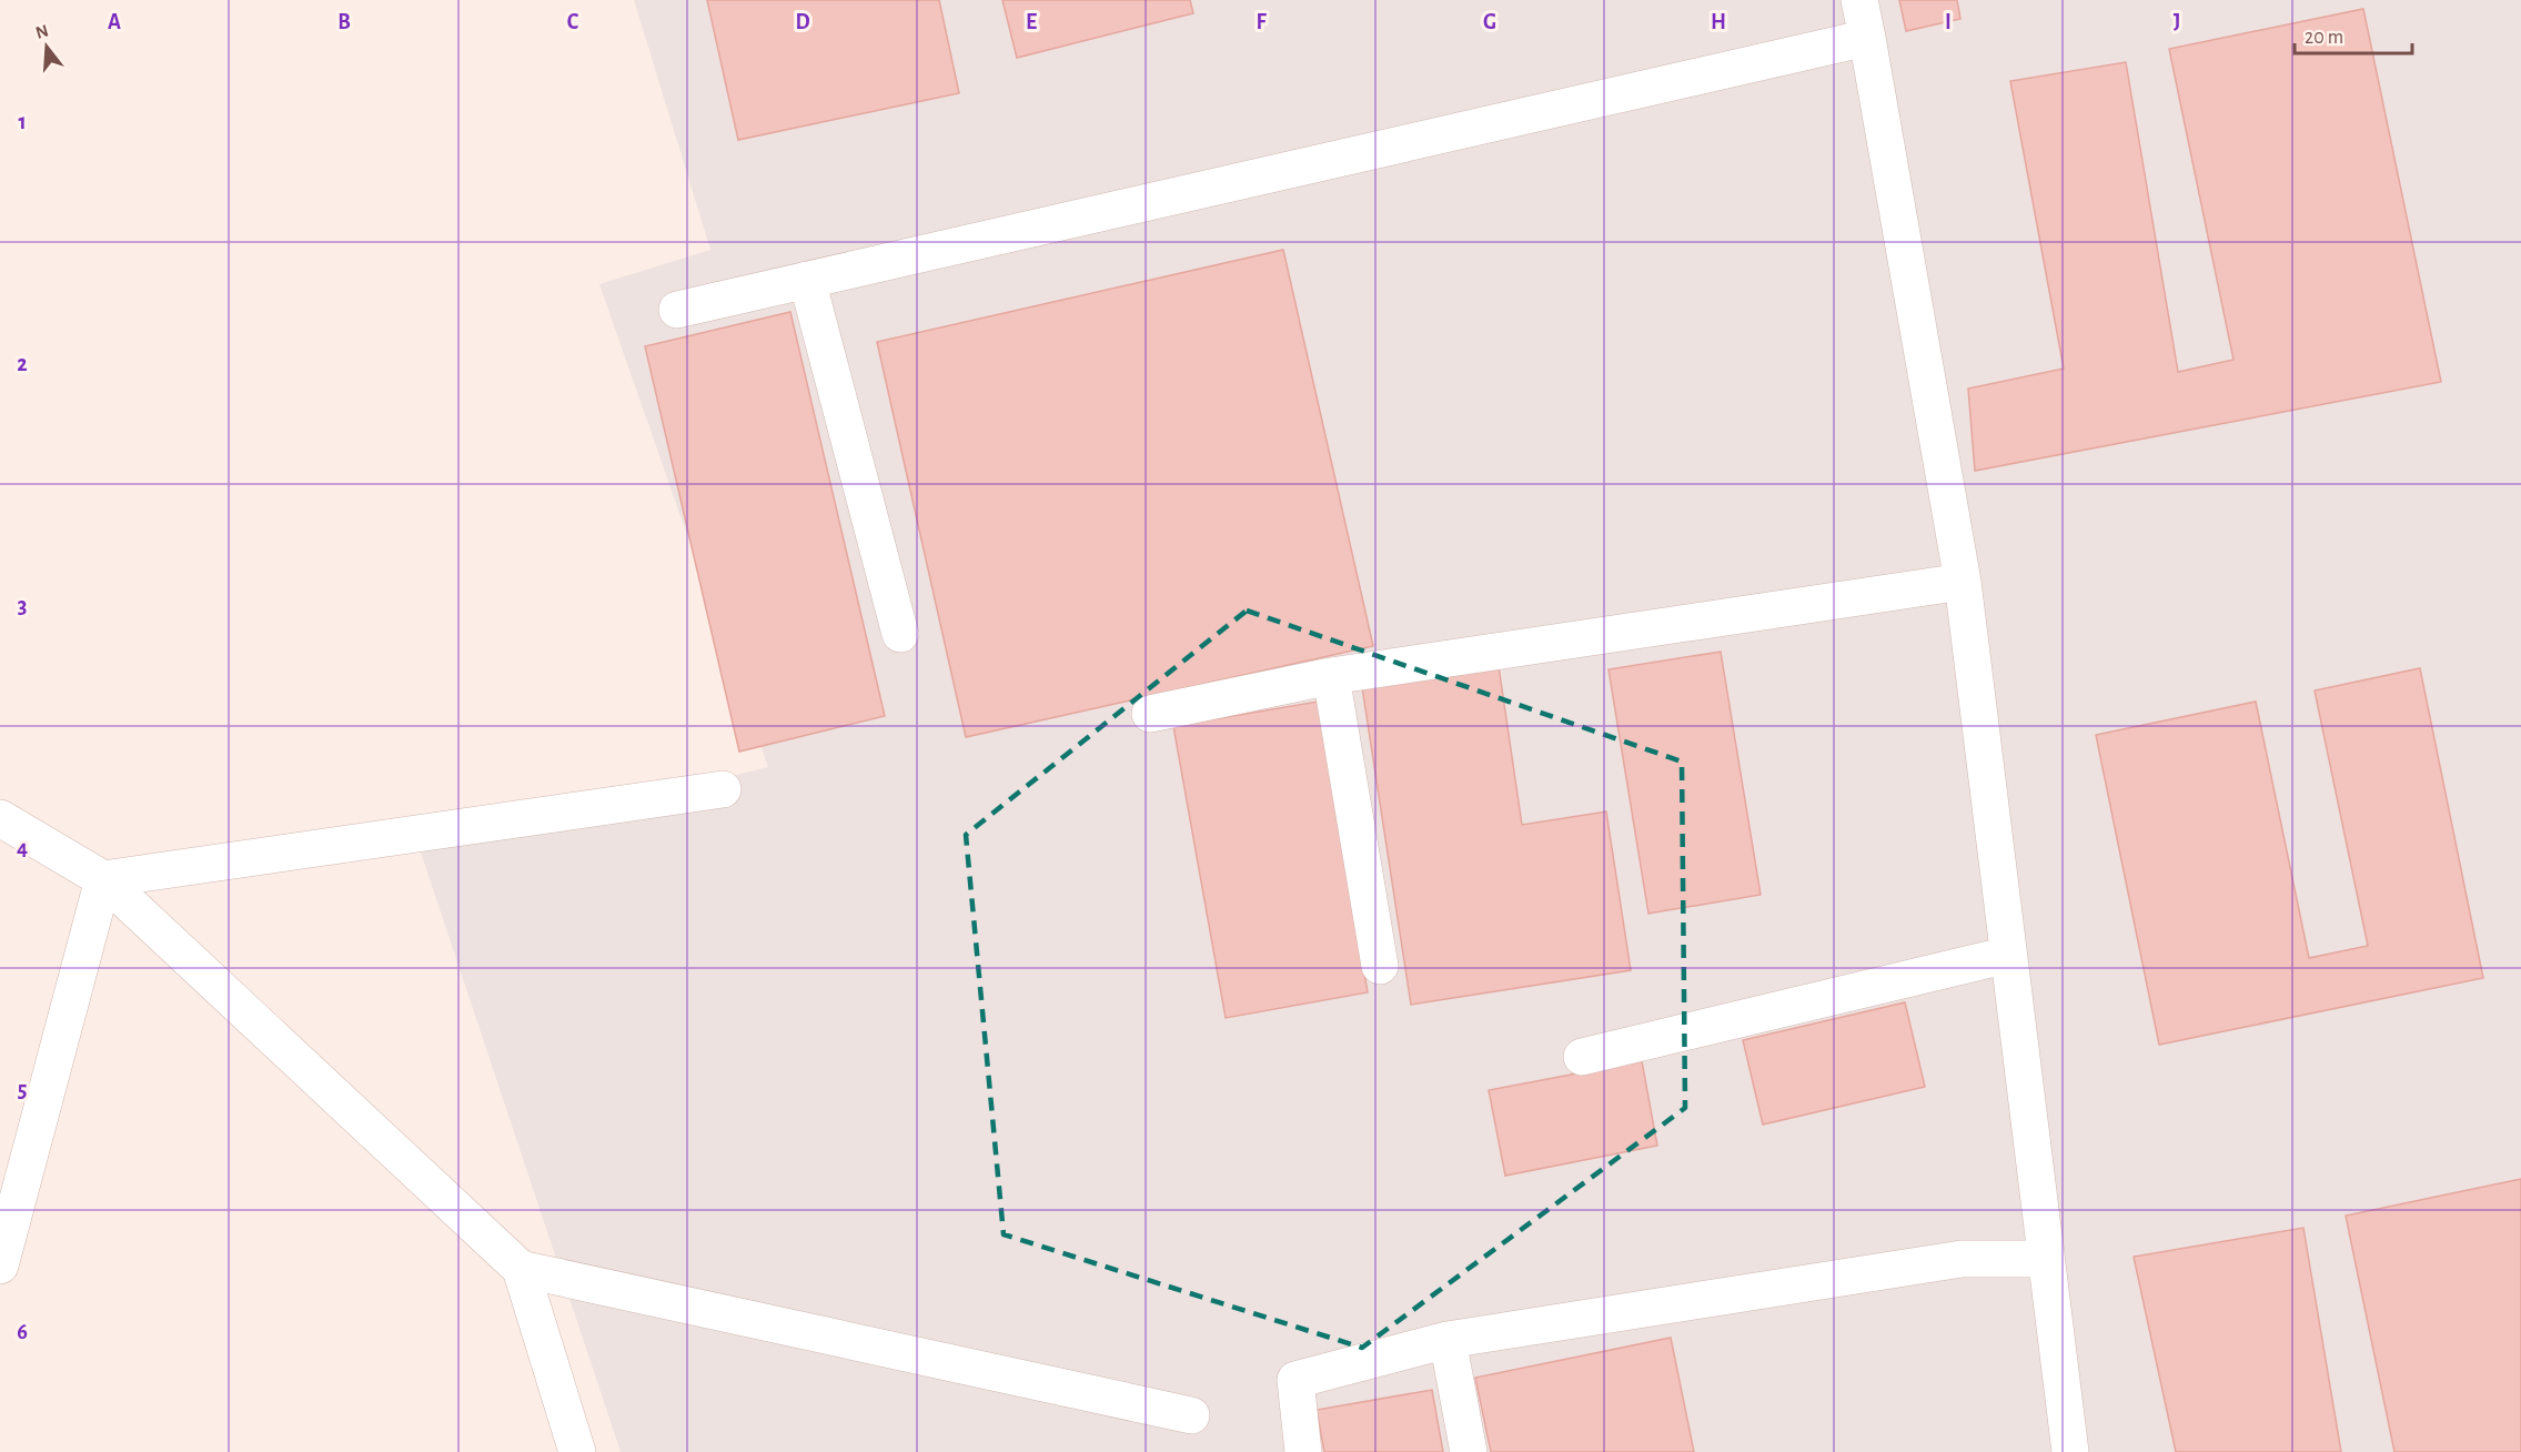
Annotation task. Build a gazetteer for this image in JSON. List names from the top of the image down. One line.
{"scale_bar":"20 m","north":"top","grid":{"columns":["A","B","C","D","E","F","G","H","I","J"],"rows":["1","2","3","4","5","6"]}}
